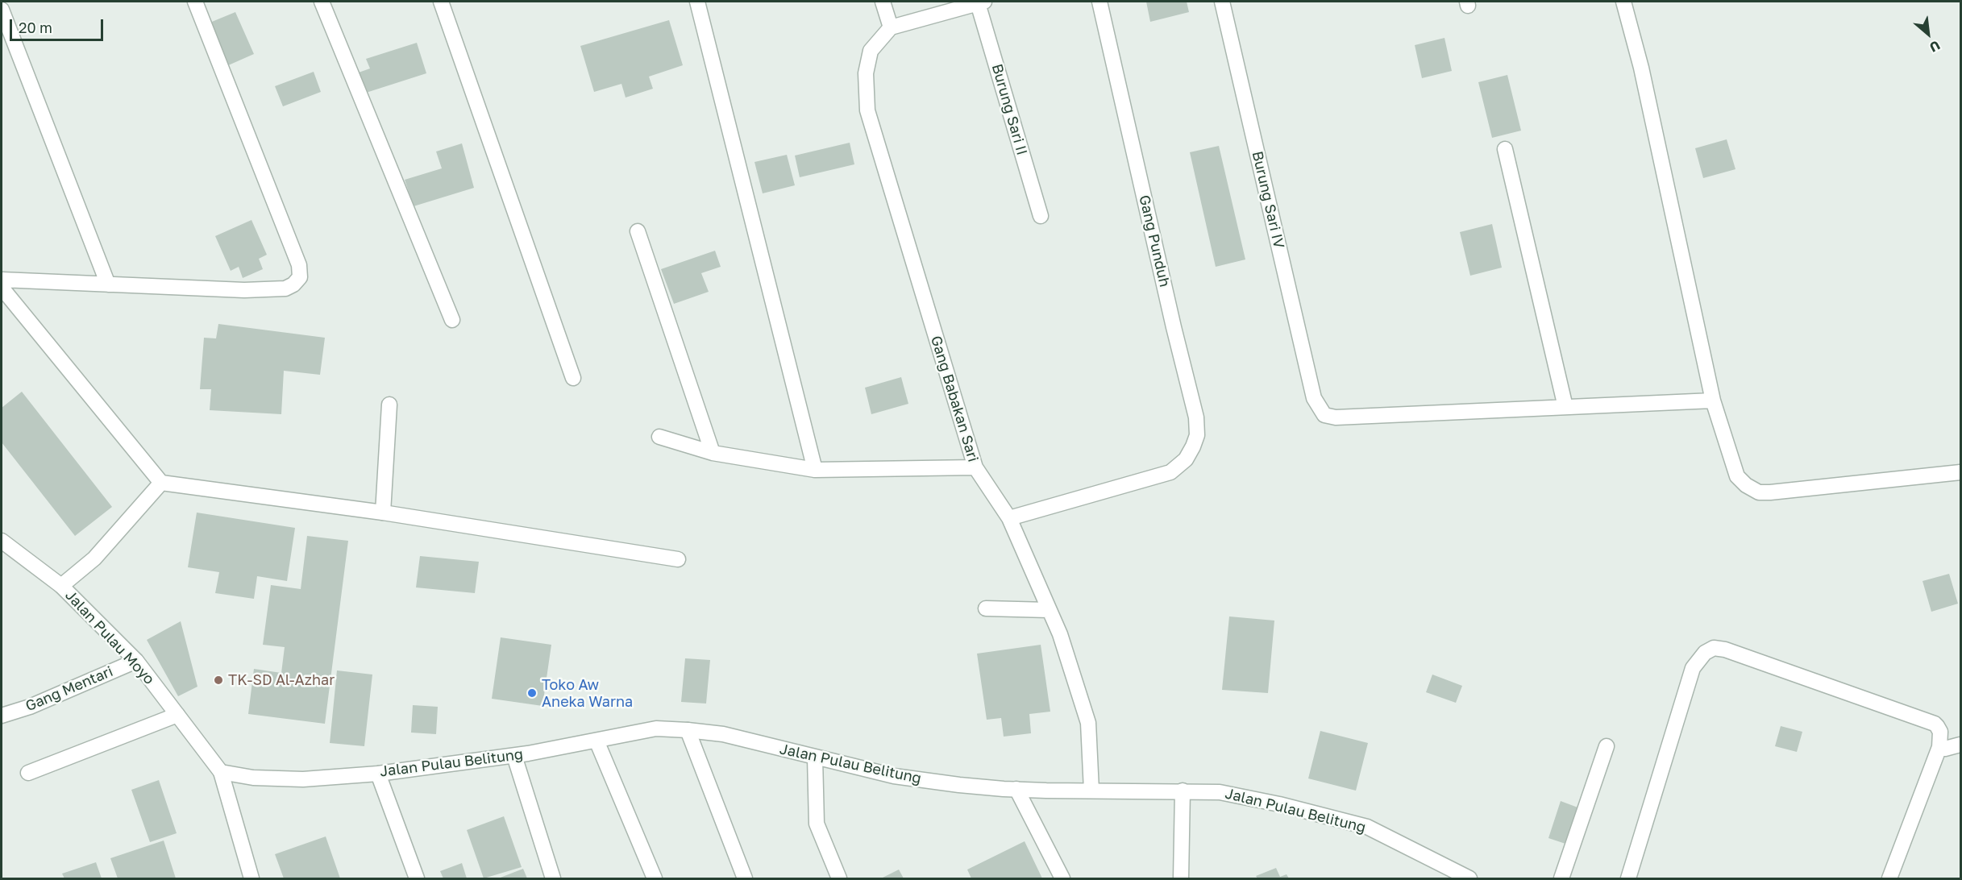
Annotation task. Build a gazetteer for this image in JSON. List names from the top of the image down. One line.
{"streets":{"street":["Burung Sari II","Burung Sari IV","Gang Punduh","Gang Babakan Sari","Jalan Pulau Moyo","Gang Mentari","Jalan Pulau Belitung"]},"crossings":[["Gang Punduh","Gang Babakan Sari"],["Gang Babakan Sari","Jalan Pulau Belitung"],["Jalan Pulau Moyo","Gang Mentari"],["Jalan Pulau Moyo","Jalan Pulau Belitung"]],"places":["TK-SD Al-Azhar","Toko Aw Aneka Warna"],"scale_bar":"20 m","north":"bottom right"}
